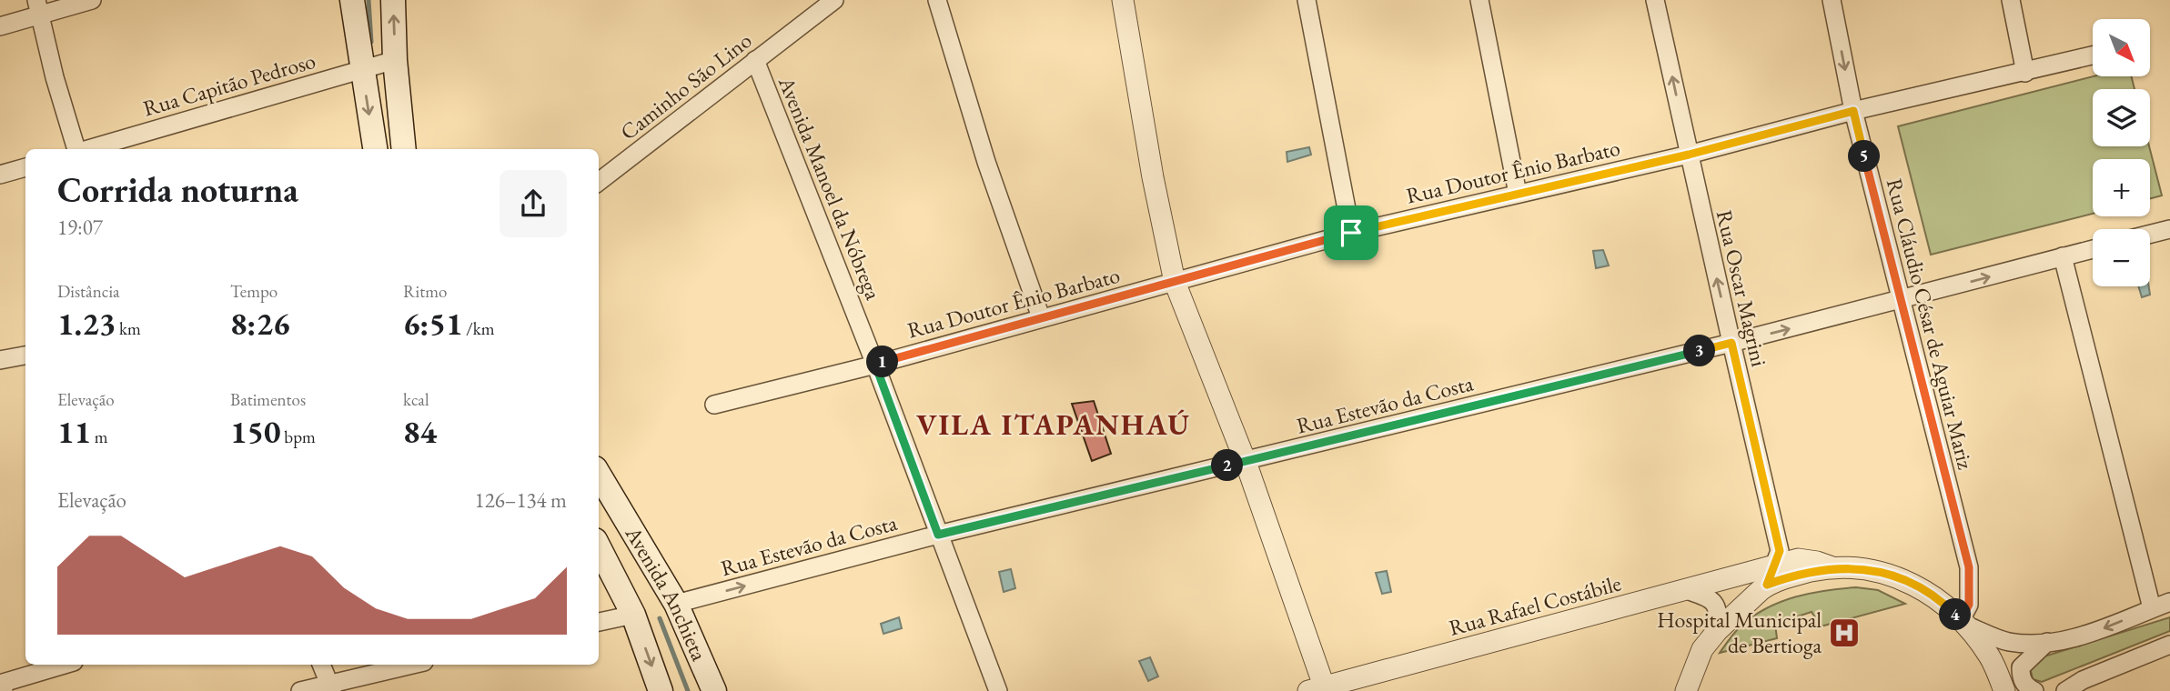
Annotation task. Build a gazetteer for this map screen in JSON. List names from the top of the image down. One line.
{"streets":{"main road":["Avenida Anchieta"],"street":["Rua Capitão Pedroso","Caminho São Lino","Rua Doutor Ênio Barbato","Avenida Manoel da Nóbrega","Rua Oscar Magrini","Rua Cláudio César de Aguiar Mariz","Rua Estevão da Costa","Rua Rafael Costábile"]},"crossings":[["Caminho São Lino","Avenida Manoel da Nóbrega"],["Rua Doutor Ênio Barbato","Avenida Manoel da Nóbrega"],["Rua Doutor Ênio Barbato","Rua Oscar Magrini"],["Rua Doutor Ênio Barbato","Rua Cláudio César de Aguiar Mariz"],["Avenida Manoel da Nóbrega","Rua Estevão da Costa"],["Rua Oscar Magrini","Rua Estevão da Costa"],["Rua Oscar Magrini","Rua Rafael Costábile"],["Rua Cláudio César de Aguiar Mariz","Rua Estevão da Costa"],["Rua Cláudio César de Aguiar Mariz","Rua Rafael Costábile"],["Rua Estevão da Costa","Avenida Anchieta"]],"one_way":["Rua Oscar Magrini","Rua Estevão da Costa"],"districts":["VILA ITAPANHAÚ"],"places":{"hospital":["Hospital Municipal de Bertioga"]},"north":"bottom right","page":{"map_buttons":["+","−"],"pins":["5","3","1","2","4"],"heading":["Corrida noturna","19:07"],"stats":[["Distância","1.23 km"],["Tempo","8:26"],["Ritmo","6:51 /km"],["Elevação","11 m"],["Batimentos","150 bpm"],["kcal","84"]],"chart":["Elevação","126–134 m"]}}
